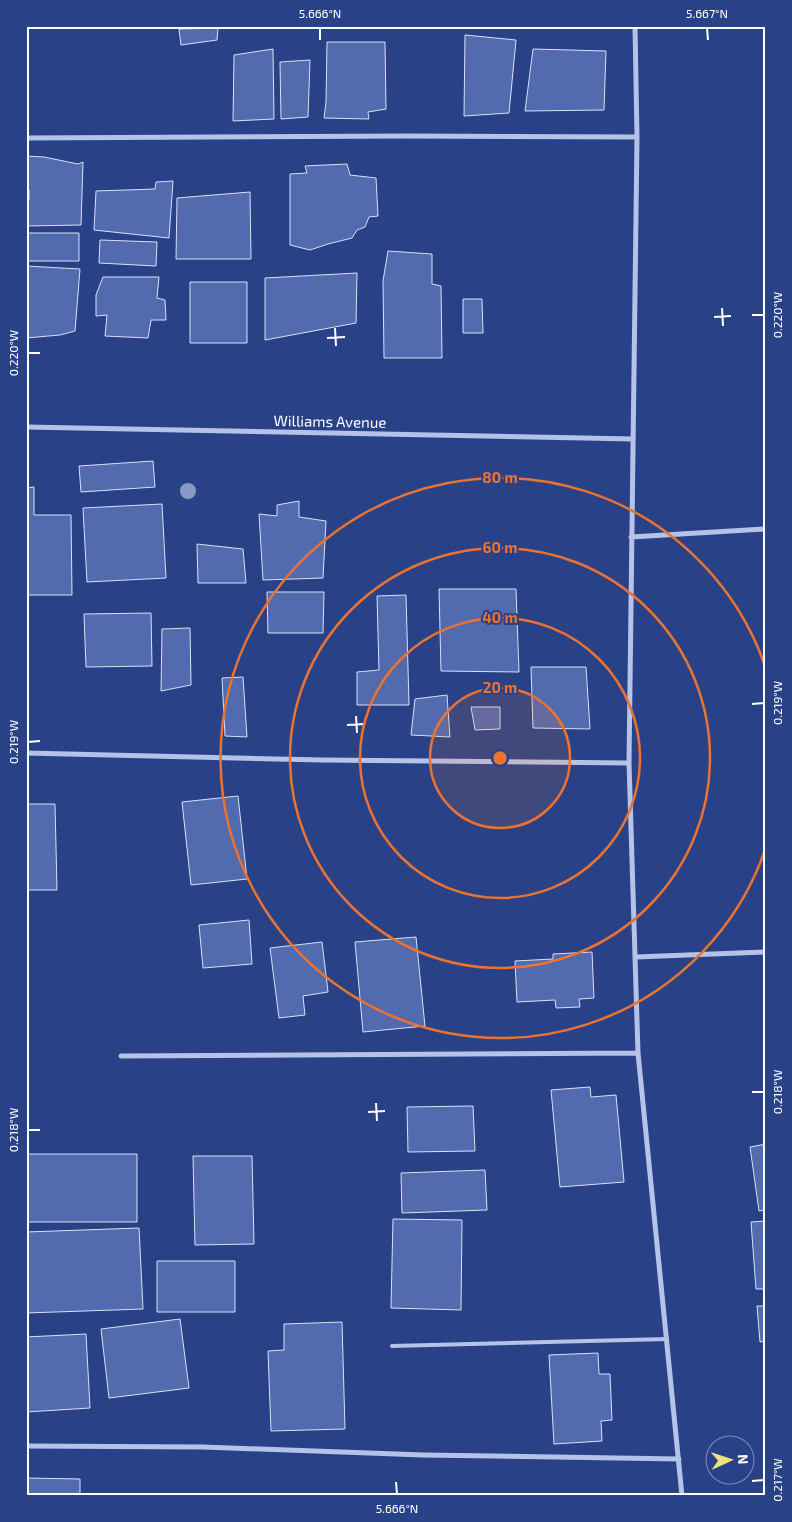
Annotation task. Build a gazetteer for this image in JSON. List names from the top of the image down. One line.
{"streets":{"street":["Williams Avenue"]},"north":"right","coordinates":["5.666°N","5.667°N","0.220°W","0.219°W","0.218°W","0.217°W"],"rings":["80 m","60 m","40 m","20 m"]}
